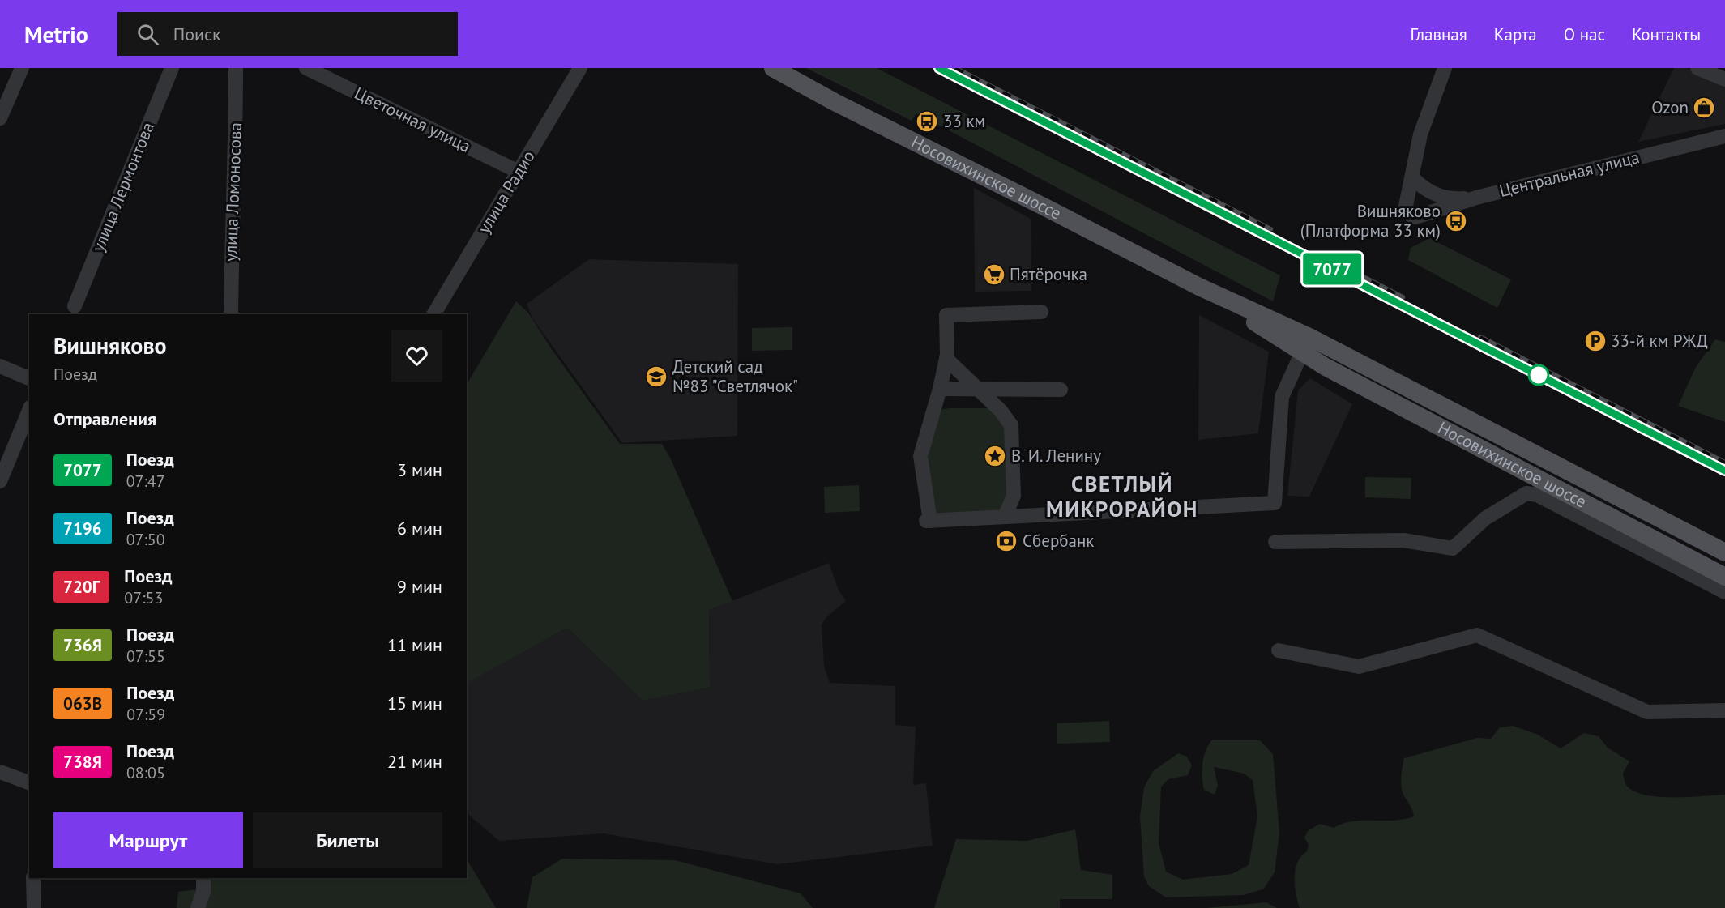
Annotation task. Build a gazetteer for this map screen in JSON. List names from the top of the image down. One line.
{"streets":{"main road":["Носовихинское шоссе"],"street":["Цветочная улица","Центральная улица","улица Лермонтова","улица Ломоносова","улица Радио"]},"crossings":[["Цветочная улица","улица Радио"]],"districts":["СВЕТЛЫЙ МИКРОРАЙОН"],"places":{"shop":["Ozon"],"bus stop":["33 км","Вишняково (Платформа 33 км)"],"supermarket":["Пятёрочка"],"parking":["33-й км РЖД"],"school or university":["Детский сад №83 \"Светлячок\""],"place":["В. И. Ленину"],"bank":["Сбербанк"]},"page":{"header":"Metrio","search":"Поиск","nav":["Главная","Карта","О нас","Контакты"],"on_map":"7077","heading":[["Вишняково","Поезд"],"Отправления"],"list":[{"mark":"7077","name":"Поезд","note":"07:47","value":"3 мин"},{"mark":"7196","name":"Поезд","note":"07:50","value":"6 мин"},{"mark":"720Г","name":"Поезд","note":"07:53","value":"9 мин"},{"mark":"736Я","name":"Поезд","note":"07:55","value":"11 мин"},{"mark":"063В","name":"Поезд","note":"07:59","value":"15 мин"},{"mark":"738Я","name":"Поезд","note":"08:05","value":"21 мин"}],"buttons":["Маршрут","Билеты"]}}
